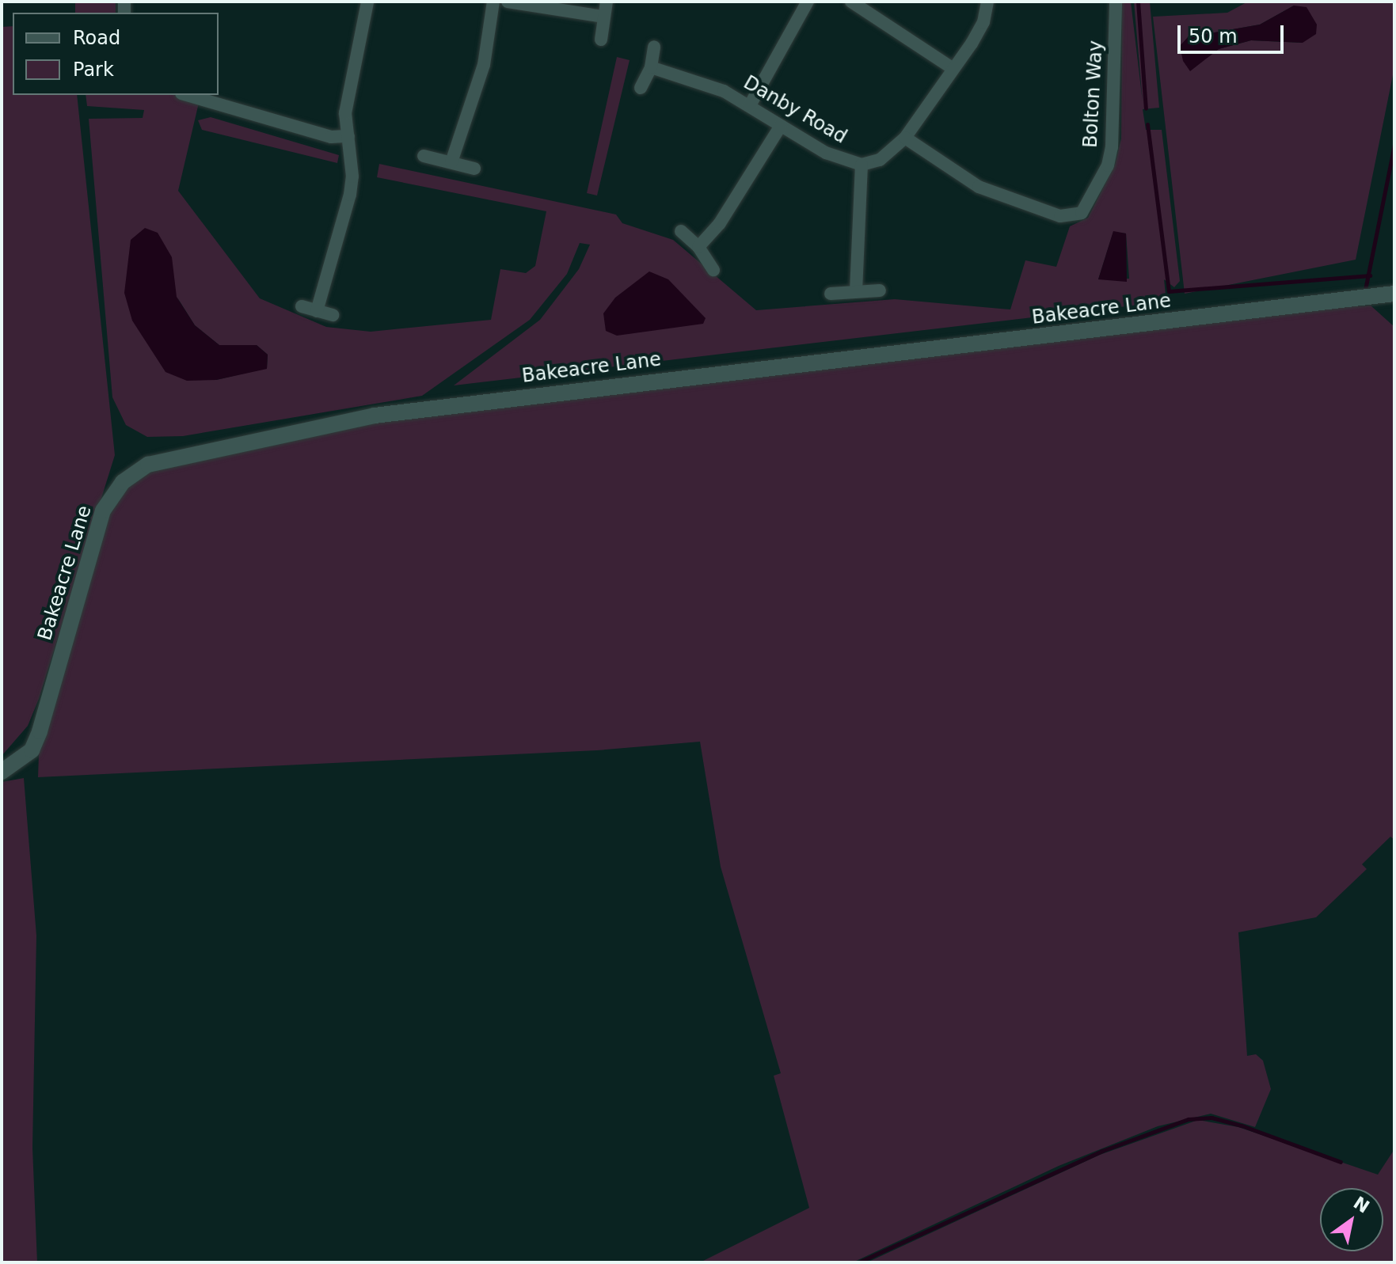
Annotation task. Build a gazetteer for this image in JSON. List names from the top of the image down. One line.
{"streets":{"street":["Bolton Way","Danby Road","Bakeacre Lane"]},"crossings":[["Bolton Way","Danby Road"]],"legend":["Road","Park"],"scale_bar":"50 m","north":"top right"}
